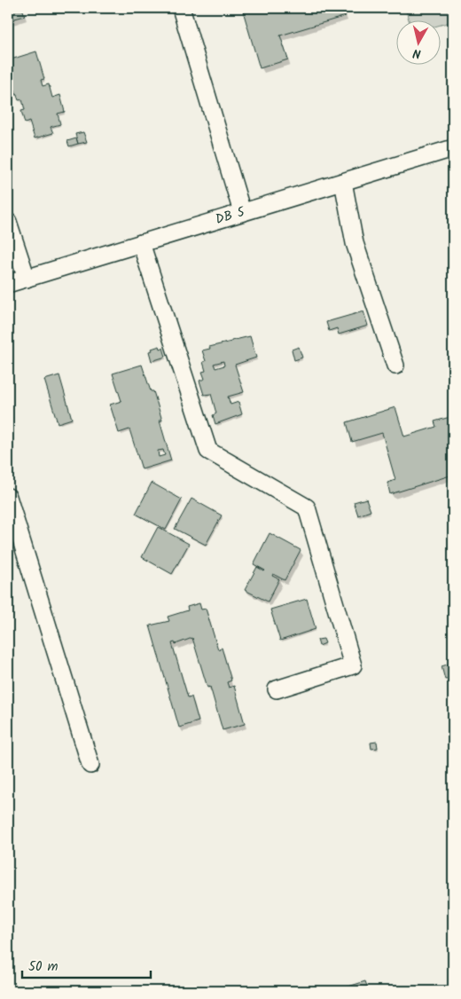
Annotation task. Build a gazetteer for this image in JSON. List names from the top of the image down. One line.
{"streets":{"street":["DB 5"]},"scale_bar":"50 m","north":"bottom"}
